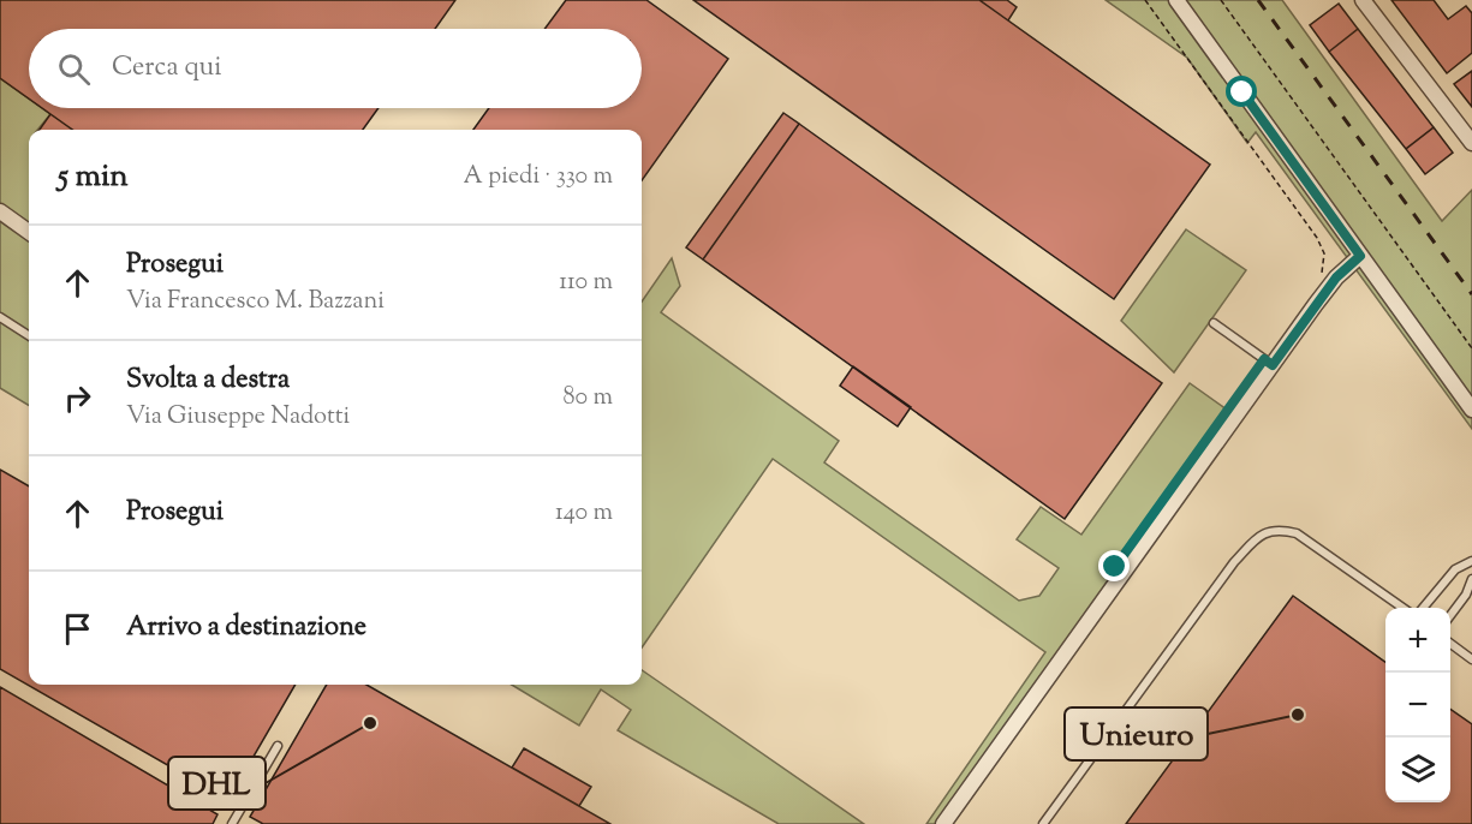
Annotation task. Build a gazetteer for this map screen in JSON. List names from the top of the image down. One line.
{"places":["Unieuro","DHL"],"page":{"search":"Cerca qui","heading":["5 min","A piedi · 330 m"],"list":[["Prosegui","Via Francesco M. Bazzani","110 m"],["Svolta a destra","Via Giuseppe Nadotti","80 m"],["Prosegui","140 m"],"Arrivo a destinazione"],"map_buttons":["+","−"]}}
